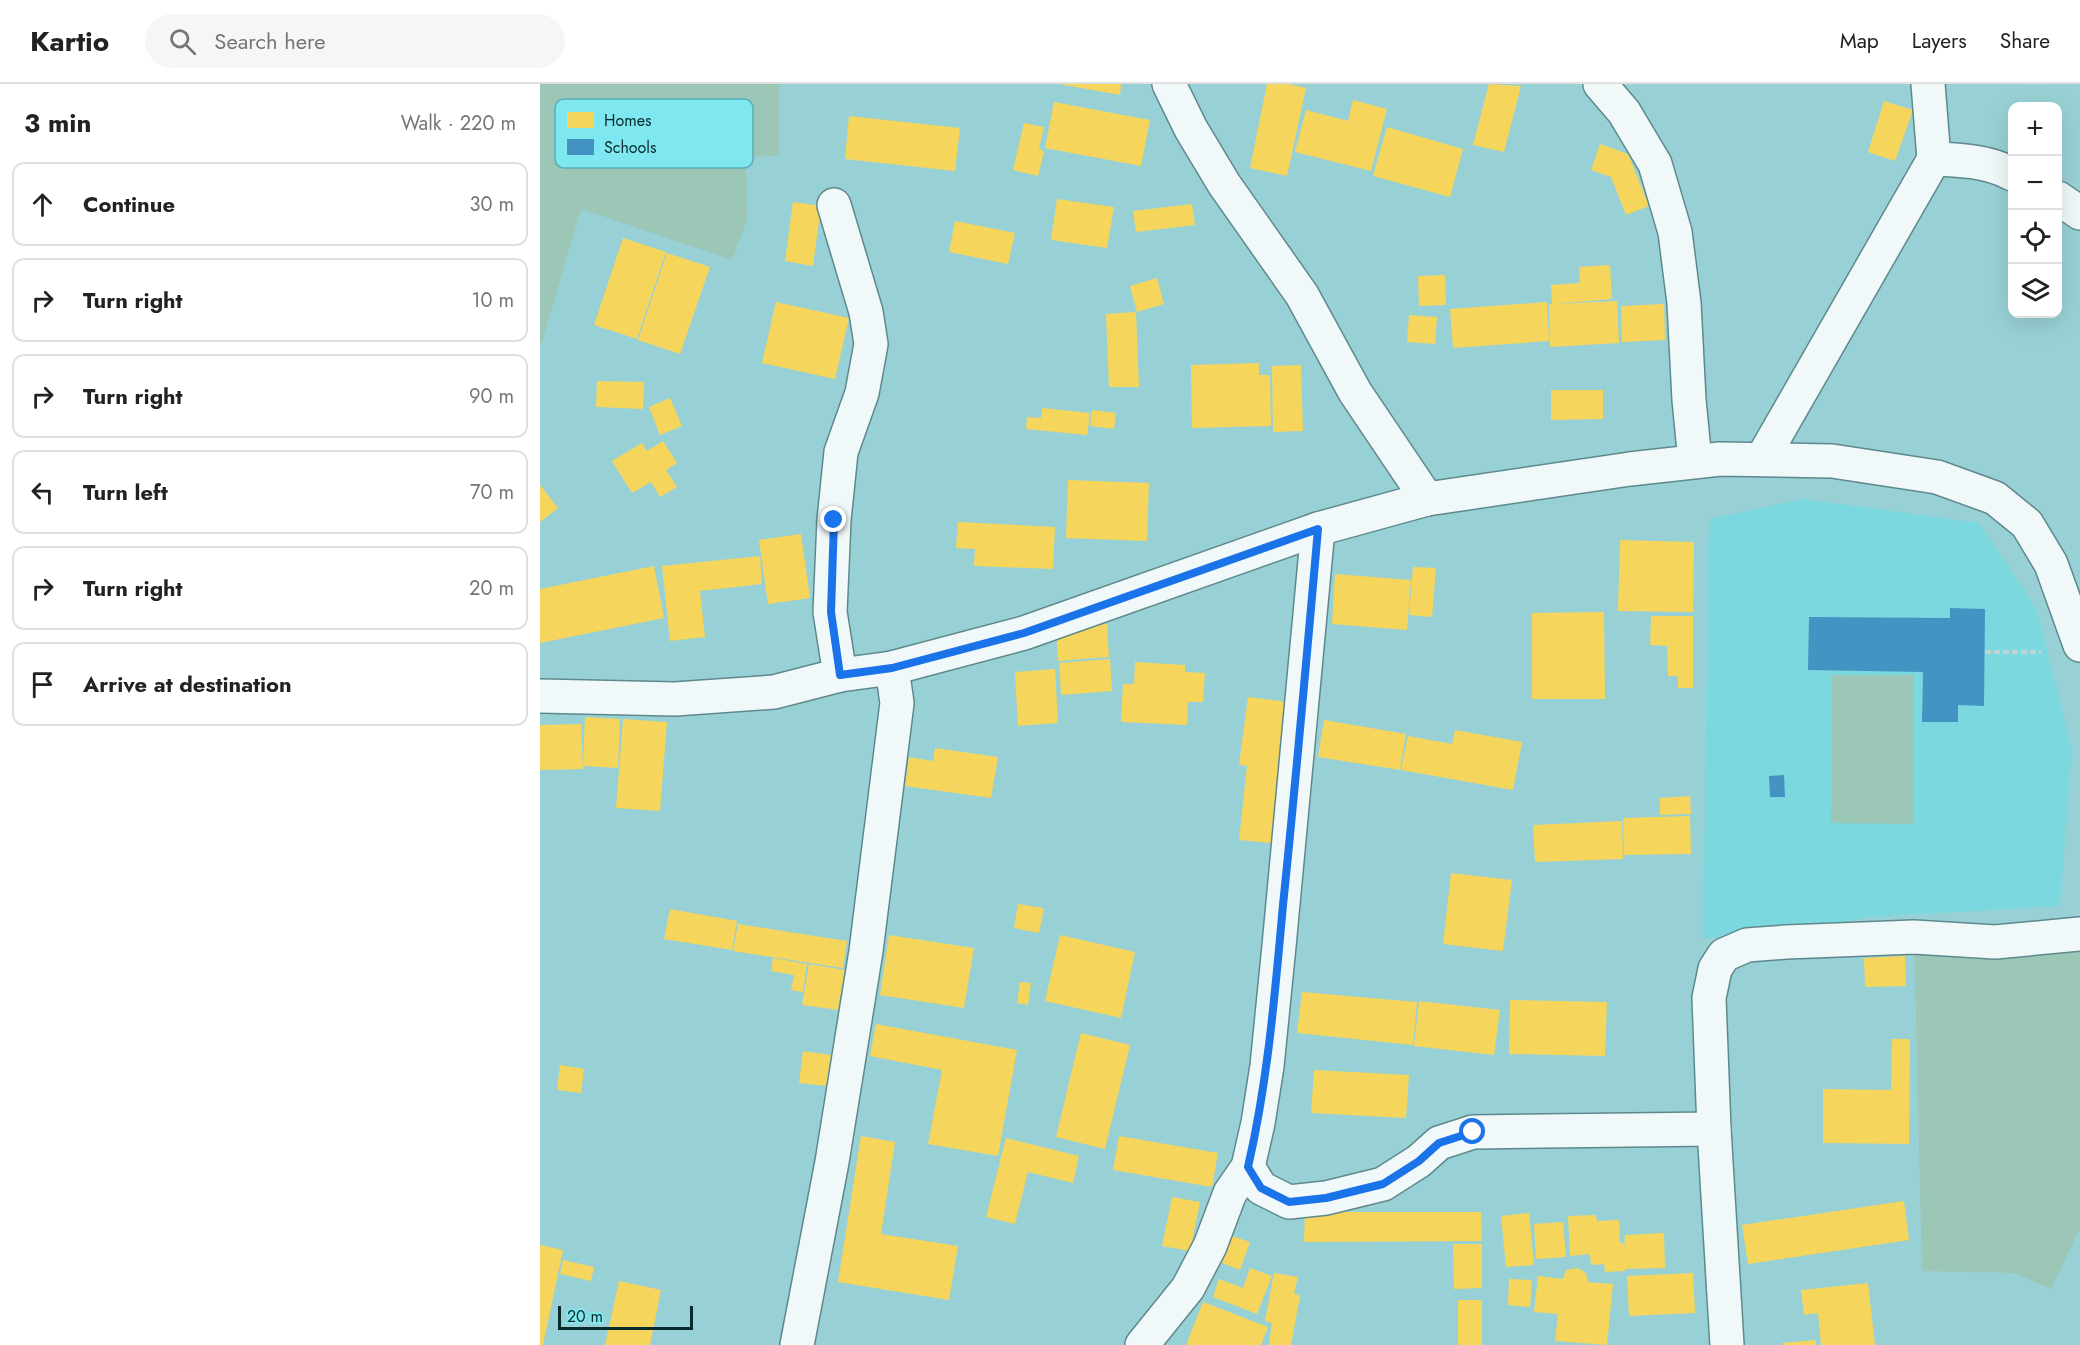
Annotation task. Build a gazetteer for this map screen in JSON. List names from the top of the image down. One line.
{"legend":["Homes","Schools"],"scale_bar":"20 m","page":{"header":"Kartio","search":"Search here","nav":["Map","Layers","Share"],"heading":["3 min","Walk · 220 m"],"map_buttons":["+","−"],"list":[["Continue","30 m"],["Turn right","10 m"],["Turn right","90 m"],["Turn left","70 m"],["Turn right","20 m"],"Arrive at destination"],"scale":"20 m"}}
